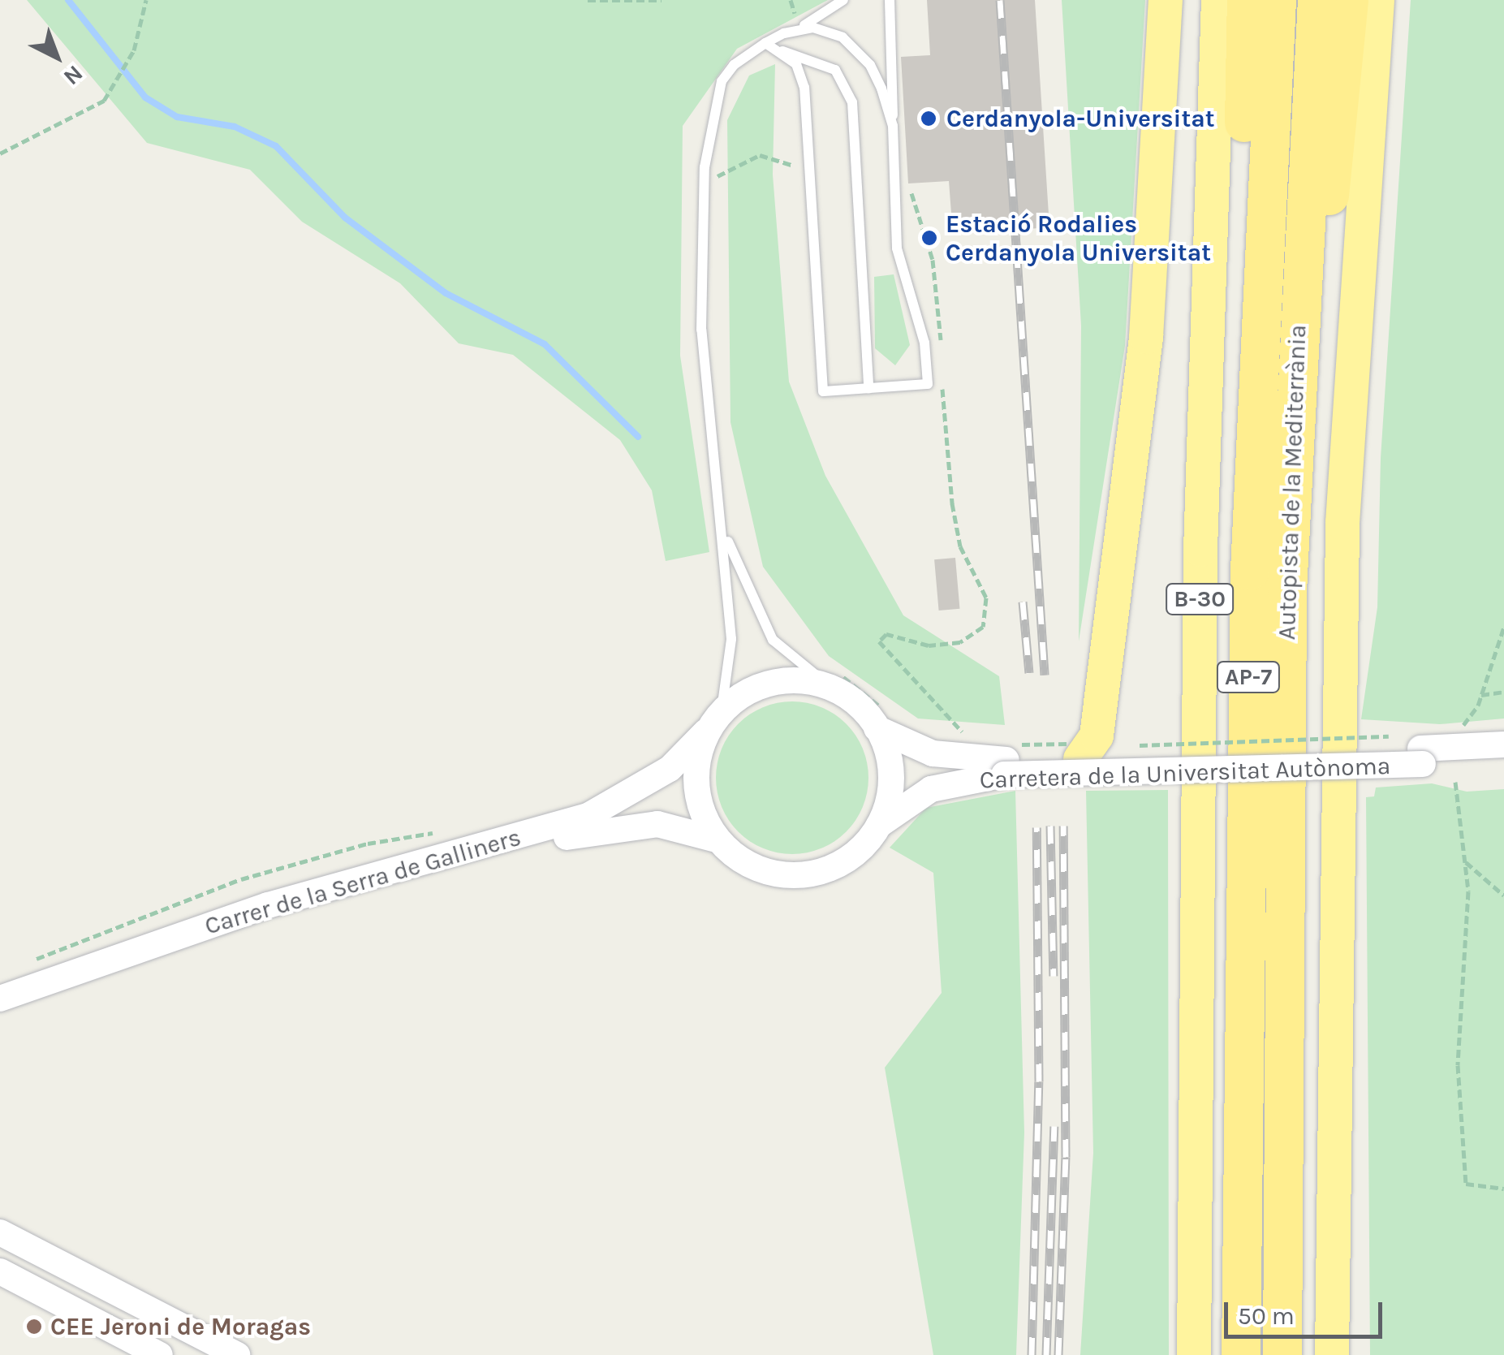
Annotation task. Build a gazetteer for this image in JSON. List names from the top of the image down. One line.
{"streets":{"highway":["Autopista de la Mediterrània","B-30","AP-7"],"street":["Carretera de la Universitat Autònoma","Carrer de la Serra de Galliners"]},"crossings":[["Carretera de la Universitat Autònoma","Carrer de la Serra de Galliners"]],"places":["Cerdanyola-Universitat","Estació Rodalies Cerdanyola Universitat","CEE Jeroni de Moragas"],"scale_bar":"50 m","north":"bottom right"}
